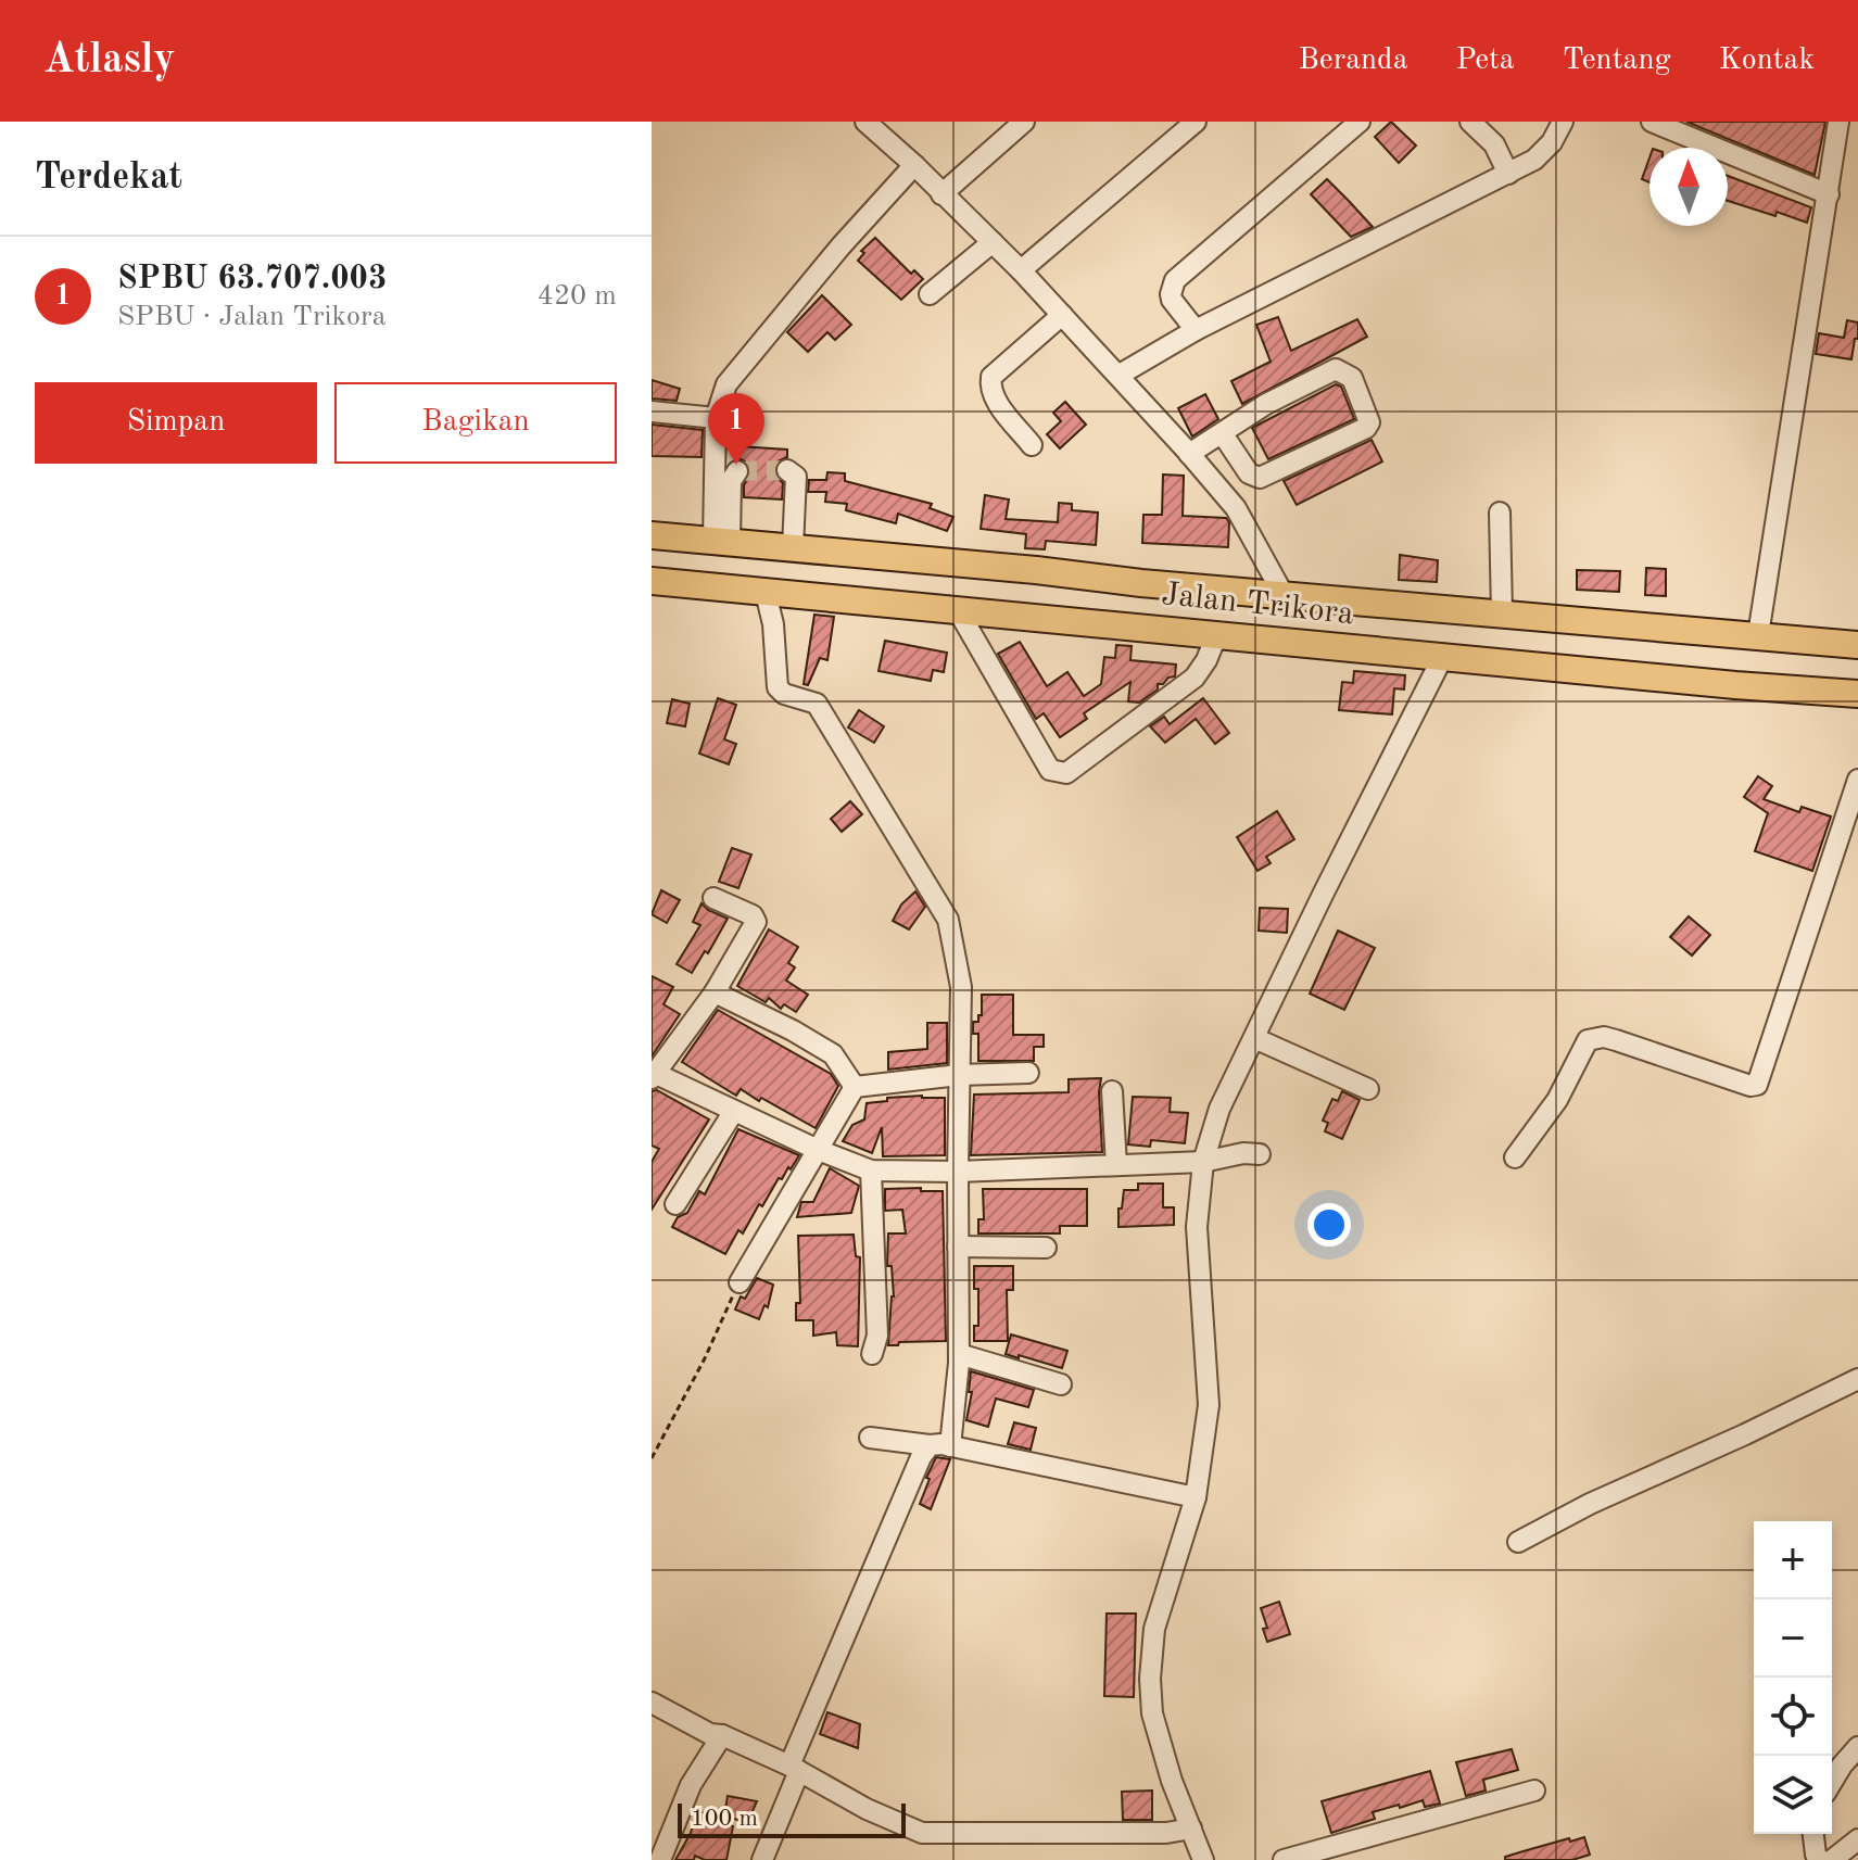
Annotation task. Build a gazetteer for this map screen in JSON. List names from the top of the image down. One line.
{"streets":{"main road":["Jalan Trikora"]},"scale_bar":"100 m","north":"top","page":{"header":"Atlasly","nav":["Beranda","Peta","Tentang","Kontak"],"heading":"Terdekat","list":[{"mark":"1","name":"SPBU 63.707.003","note":"SPBU · Jalan Trikora","value":"420 m"}],"buttons":["Simpan","Bagikan"],"pins":"1","map_buttons":["+","−"],"scale":"100 m"}}
